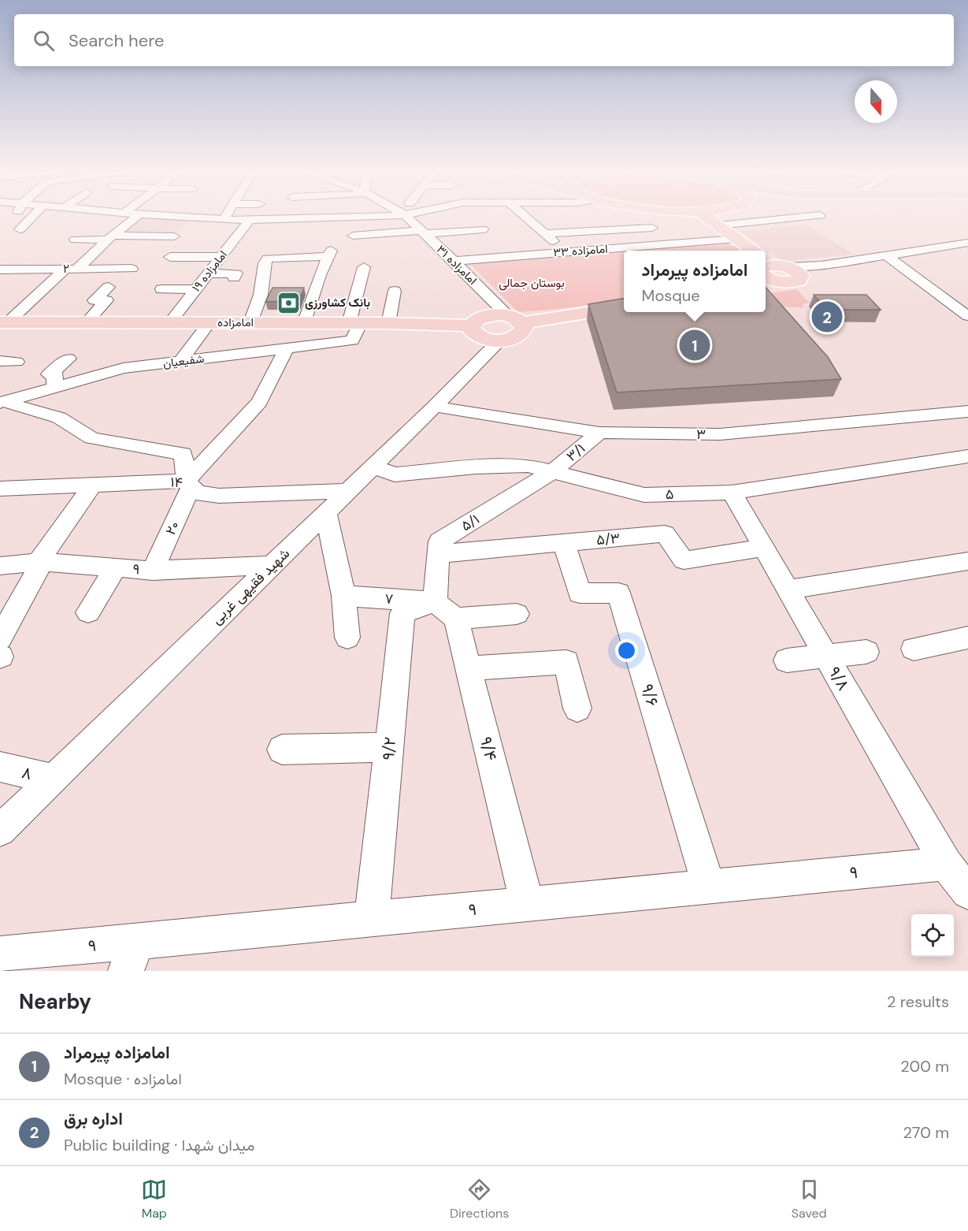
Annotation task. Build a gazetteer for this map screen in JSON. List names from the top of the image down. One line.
{"streets":{"main road":["امامزاده"],"street":["امامزاده ۳۳","امامزاده ۳۱","۲","امامزاده ۱۹","شفیعیان","۳","۳/۱","۱۴","۵","۵/۱","۲۰","۵/۳","۹","شهید فقیهی غربی","۷","۹/۸","۹/۶","۹/۲","۹/۴","۸"]},"crossings":[["امامزاده ۳۳","امامزاده ۳۱"],["امامزاده ۱۹","امامزاده"],["امامزاده","شفیعیان"],["۳","۳/۱"],["۳","شهید فقیهی غربی"],["۳/۱","۵"],["۳/۱","۵/۱"],["۱۴","۲۰"],["۱۴","شهید فقیهی غربی"],["۵","۵/۱"],["۵","شهید فقیهی غربی"],["۵","۹/۸"],["۵/۱","۵/۳"],["۵/۱","۷"],["۵/۱","۹/۲"],["۵/۱","۹/۴"],["۲۰","۹"],["۵/۳","۹/۸"],["۵/۳","۹/۶"],["۹","شهید فقیهی غربی"],["۹","۹/۸"],["۹","۹/۶"],["۹","۹/۲"],["۹","۹/۴"],["شهید فقیهی غربی","۸"],["۷","۹/۲"],["۷","۹/۴"],["۹/۲","۹/۴"]],"parks":["بوستان جمالی"],"places":{"bank":["بانک کشاورزی"]},"north":"bottom","page":{"search":"Search here","popup":["امامزاده پیرمراد","Mosque"],"pins":["2","1"],"heading":["Nearby","2 results"],"list":[{"mark":"1","name":"امامزاده پیرمراد","note":"Mosque · امامزاده","value":"200 m"},{"mark":"2","name":"اداره برق","note":"Public building · ميدان شهدا","value":"270 m"}],"nav":["Map","Directions","Saved"]}}
